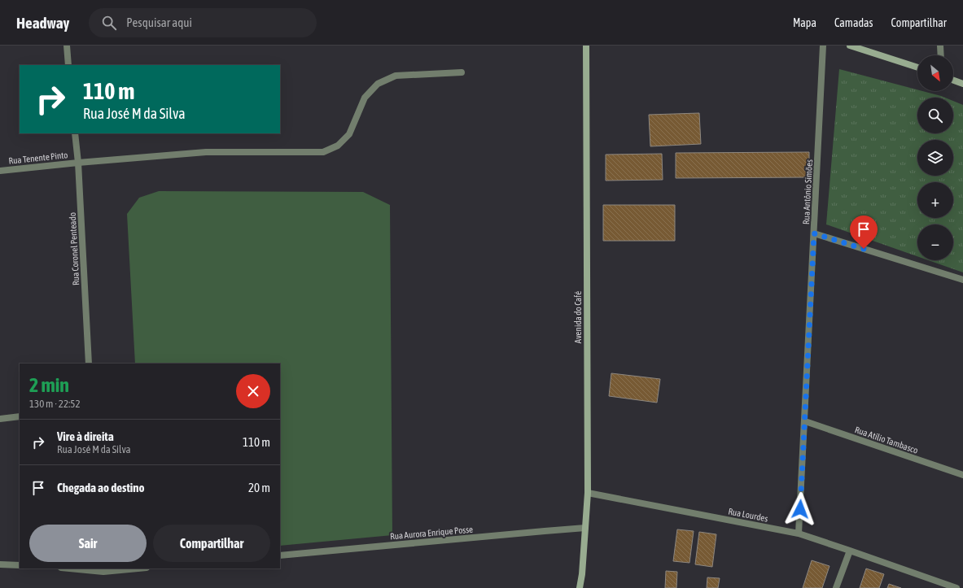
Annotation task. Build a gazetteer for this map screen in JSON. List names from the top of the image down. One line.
{"streets":{"street":["Rua Tenente Pinto","Rua Antônio Simões","Rua Coronel Penteado","Avenida do Café","Rua Atílio Tambasco","Rua Lourdes","Rua Aurora Enrique Posse"]},"crossings":[["Rua Tenente Pinto","Rua Coronel Penteado"],["Rua Antônio Simões","Rua Atílio Tambasco"],["Rua Antônio Simões","Rua Lourdes"],["Avenida do Café","Rua Lourdes"],["Avenida do Café","Rua Aurora Enrique Posse"]],"north":"bottom right","page":{"header":"Headway","search":"Pesquisar aqui","nav":["Mapa","Camadas","Compartilhar"],"map_buttons":["+","−"],"turn":["110 m","Rua José M da Silva"],"heading":["2 min","130 m · 22:52"],"list":[{"name":"Vire à direita","note":"Rua José M da Silva","value":"110 m"},{"name":"Chegada ao destino","value":"20 m"}],"buttons":["Sair","Compartilhar"]}}
